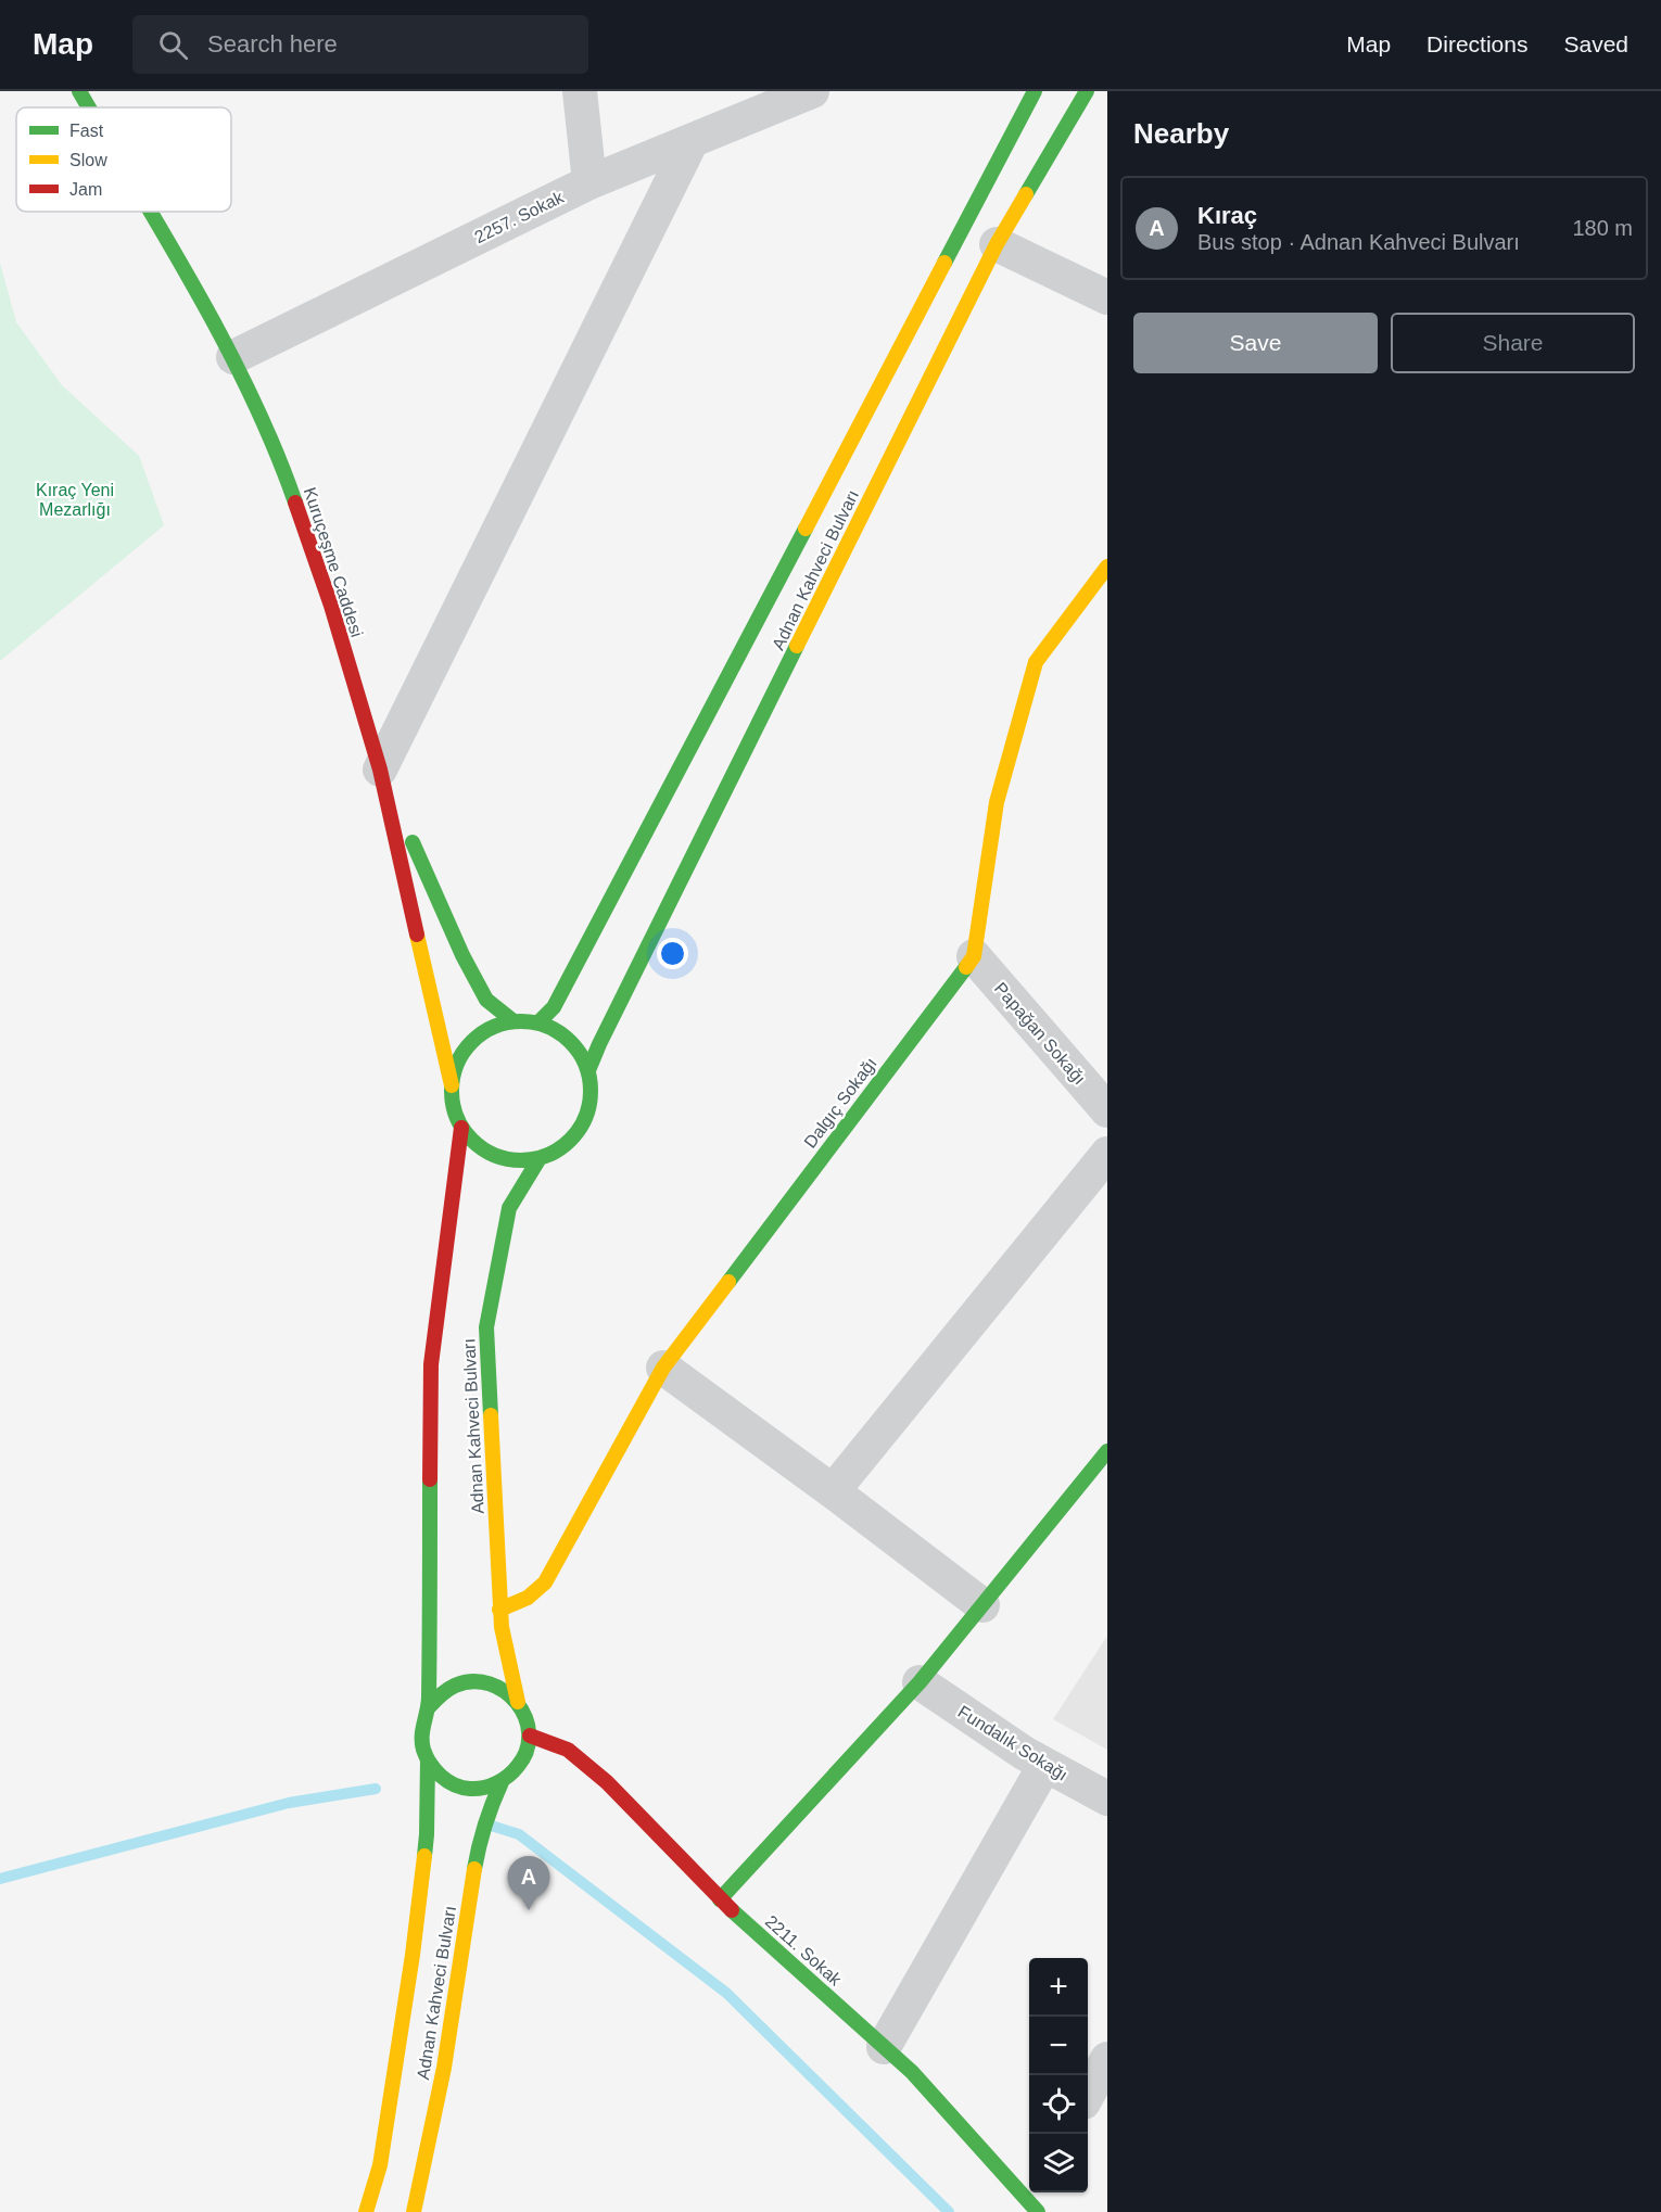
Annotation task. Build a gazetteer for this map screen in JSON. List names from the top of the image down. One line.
{"streets":{"main road":["Kuruçeşme Caddesi","Adnan Kahveci Bulvarı","Dalgıç Sokağı","2211. Sokak"],"street":["2257. Sokak","Papağan Sokağı","Fundalık Sokağı"]},"crossings":[["2257. Sokak","Kuruçeşme Caddesi"],["Kuruçeşme Caddesi","Adnan Kahveci Bulvarı"],["Adnan Kahveci Bulvarı","Dalgıç Sokağı"],["Adnan Kahveci Bulvarı","2211. Sokak"],["Papağan Sokağı","Dalgıç Sokağı"]],"parks":["Kıraç Yeni Mezarlığı"],"legend":["Fast","Slow","Jam"],"page":{"header":"Map","search":"Search here","nav":["Map","Directions","Saved"],"heading":"Nearby","list":[{"mark":"A","name":"Kıraç","note":"Bus stop · Adnan Kahveci Bulvarı","value":"180 m"}],"buttons":["Save","Share"],"pins":"A","map_buttons":["+","−"]}}
